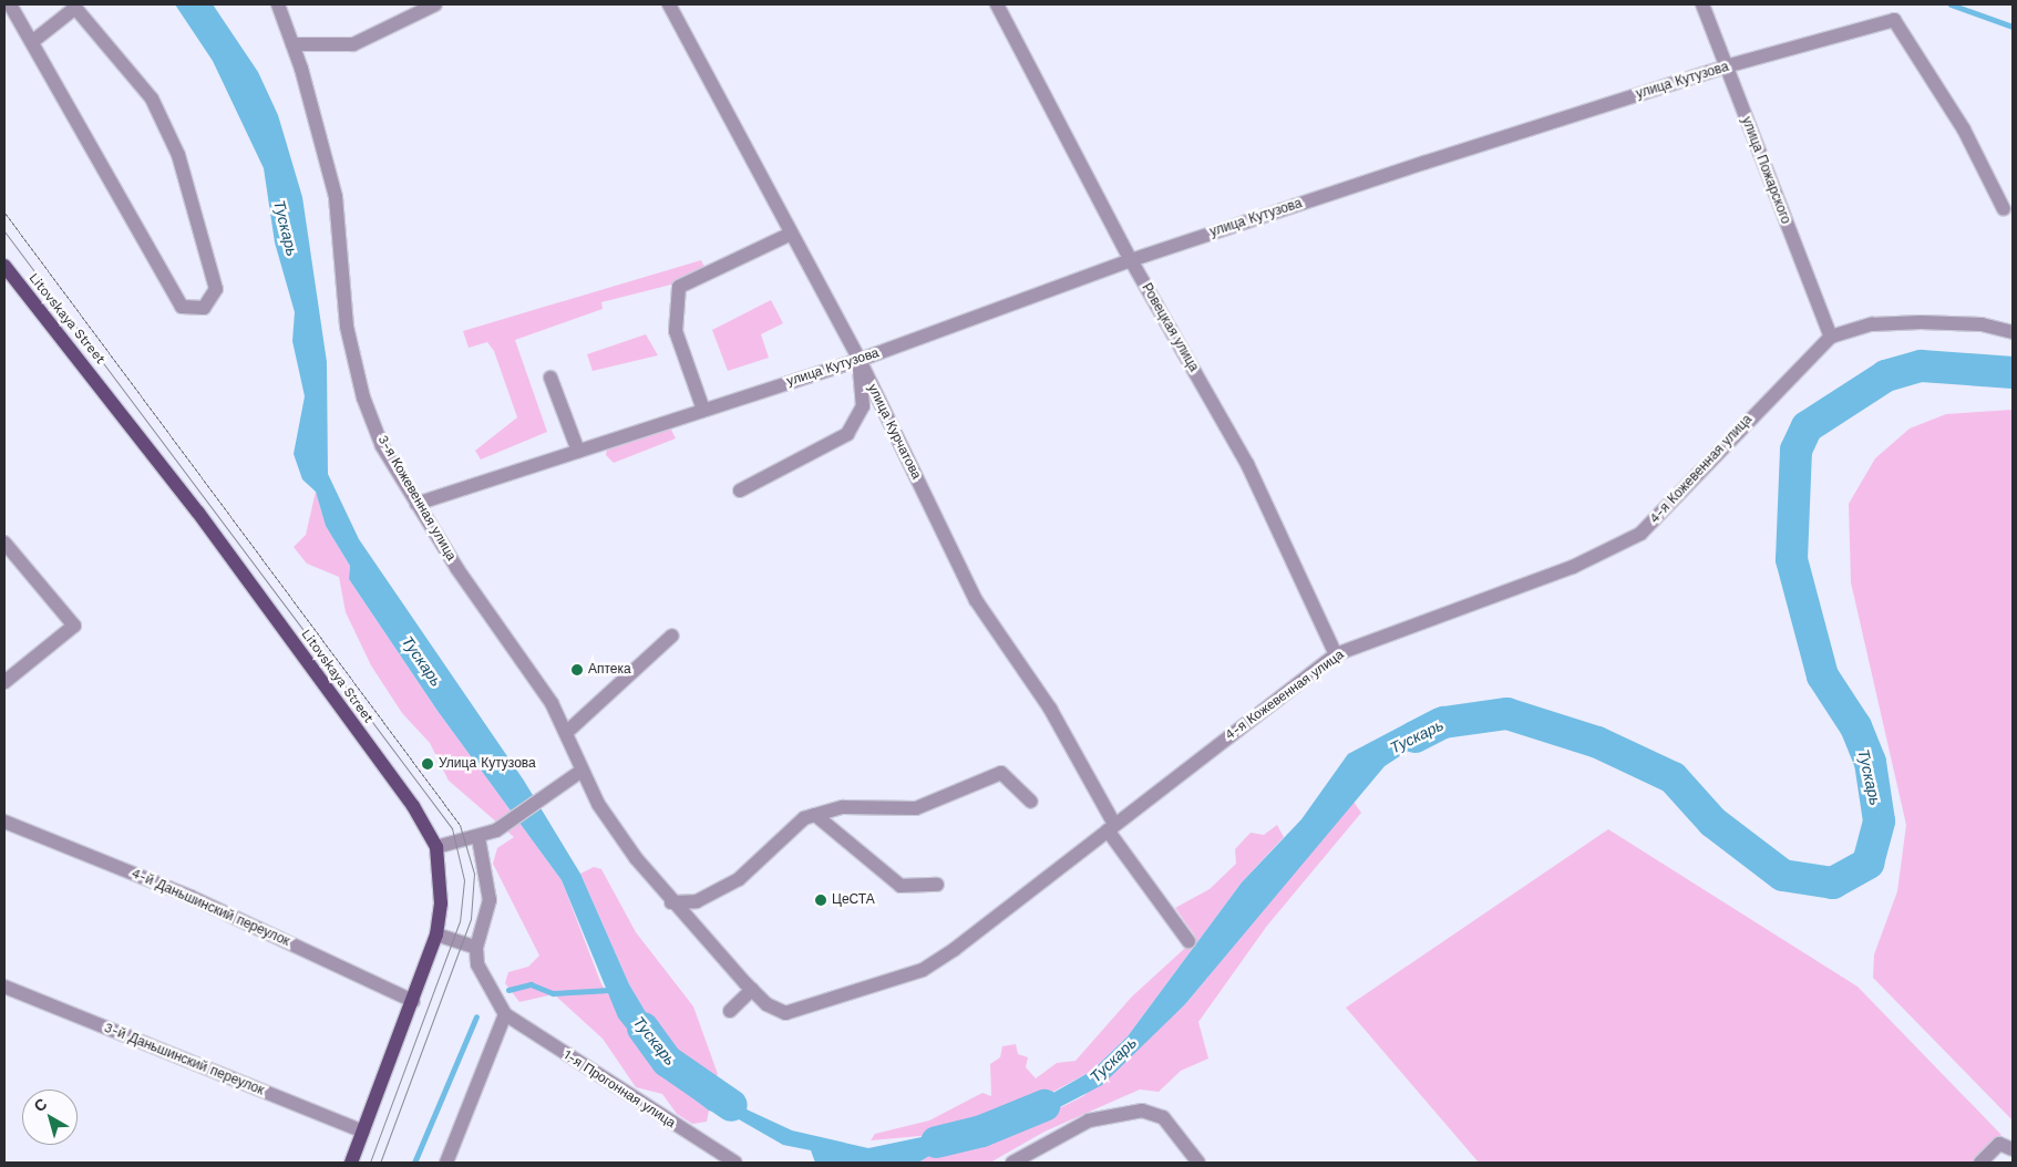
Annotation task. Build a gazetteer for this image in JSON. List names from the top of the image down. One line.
{"streets":{"main road":["Litovskaya Street"],"street":["улица Кутузова","улица Пожарского","Ровецкая улица","улица Курчатова","4-я Кожевенная улица","3-я Кожевенная улица","4-й Даньшинский переулок","3-й Даньшинский переулок","1-я Прогонная улица"]},"crossings":[["улица Кутузова","улица Пожарского"],["улица Кутузова","Ровецкая улица"],["улица Кутузова","улица Курчатова"],["улица Кутузова","3-я Кожевенная улица"],["улица Пожарского","4-я Кожевенная улица"],["Litovskaya Street","4-й Даньшинский переулок"],["Litovskaya Street","3-й Даньшинский переулок"],["Ровецкая улица","4-я Кожевенная улица"],["улица Курчатова","4-я Кожевенная улица"],["4-я Кожевенная улица","3-я Кожевенная улица"]],"water":["Тускарь"],"places":["Аптека","Улица Кутузова","ЦеСТА"],"north":"top left"}
